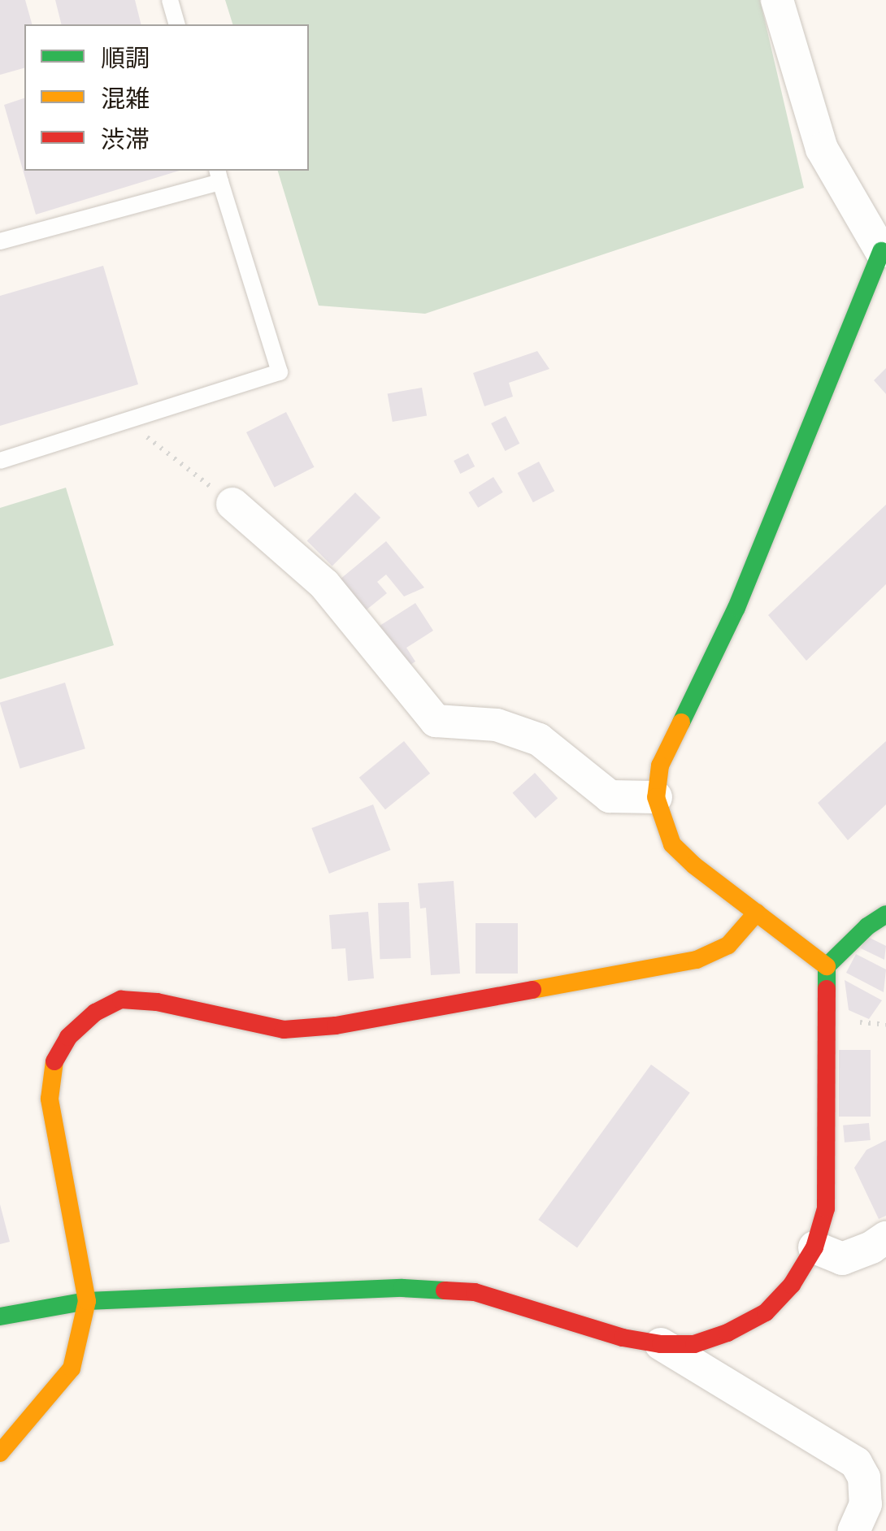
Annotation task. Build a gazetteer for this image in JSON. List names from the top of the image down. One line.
{"legend":["順調","混雑","渋滞"]}
